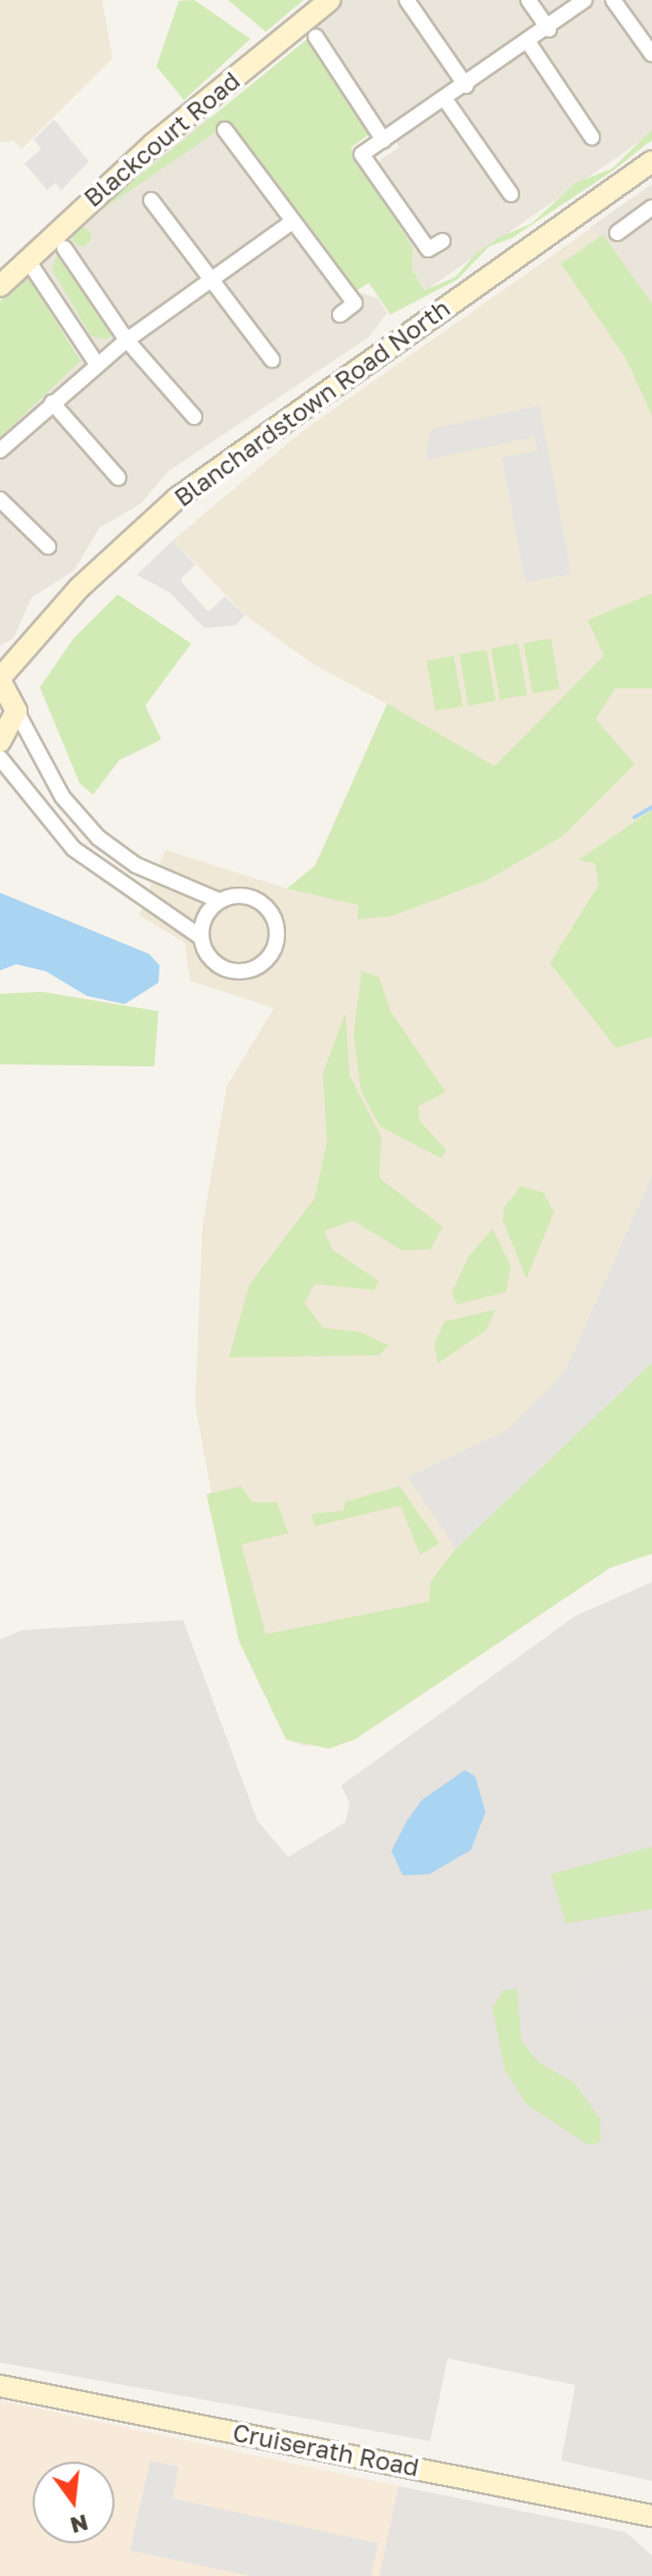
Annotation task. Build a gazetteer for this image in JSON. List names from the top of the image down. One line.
{"streets":{"main road":["Blackcourt Road","Blanchardstown Road North","Cruiserath Road"]},"north":"bottom"}
